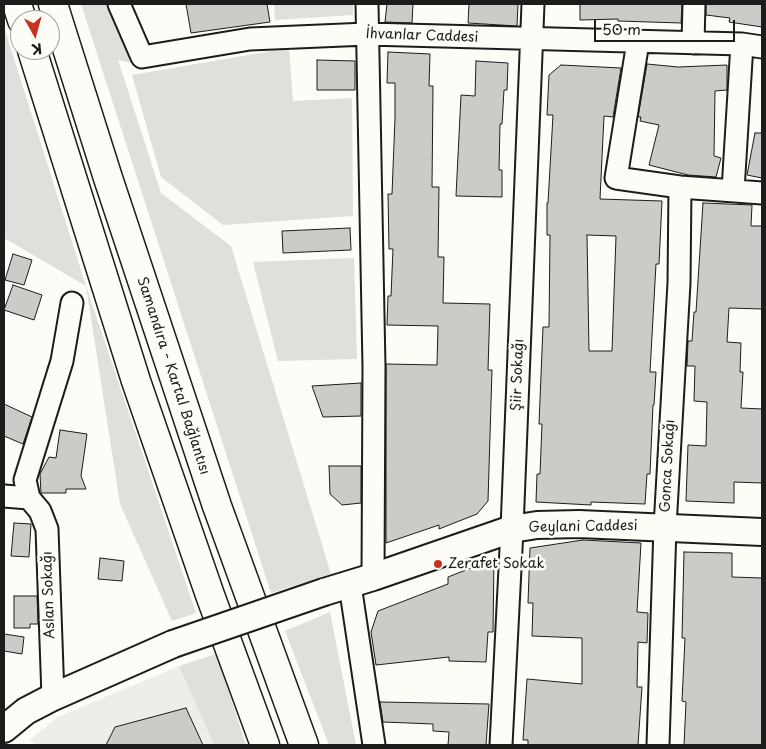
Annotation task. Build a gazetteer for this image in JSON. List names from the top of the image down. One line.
{"streets":{"highway":["Samandıra - Kartal Bağlantısı"],"street":["İhvanlar Caddesi","Şiir Sokağı","Gonca Sokağı","Geylani Caddesi","Aslan Sokağı"]},"crossings":[["İhvanlar Caddesi","Şiir Sokağı"],["Şiir Sokağı","Geylani Caddesi"],["Gonca Sokağı","Geylani Caddesi"],["Geylani Caddesi","Aslan Sokağı"]],"places":["Zerafet Sokak"],"scale_bar":"50 m","north":"bottom"}
